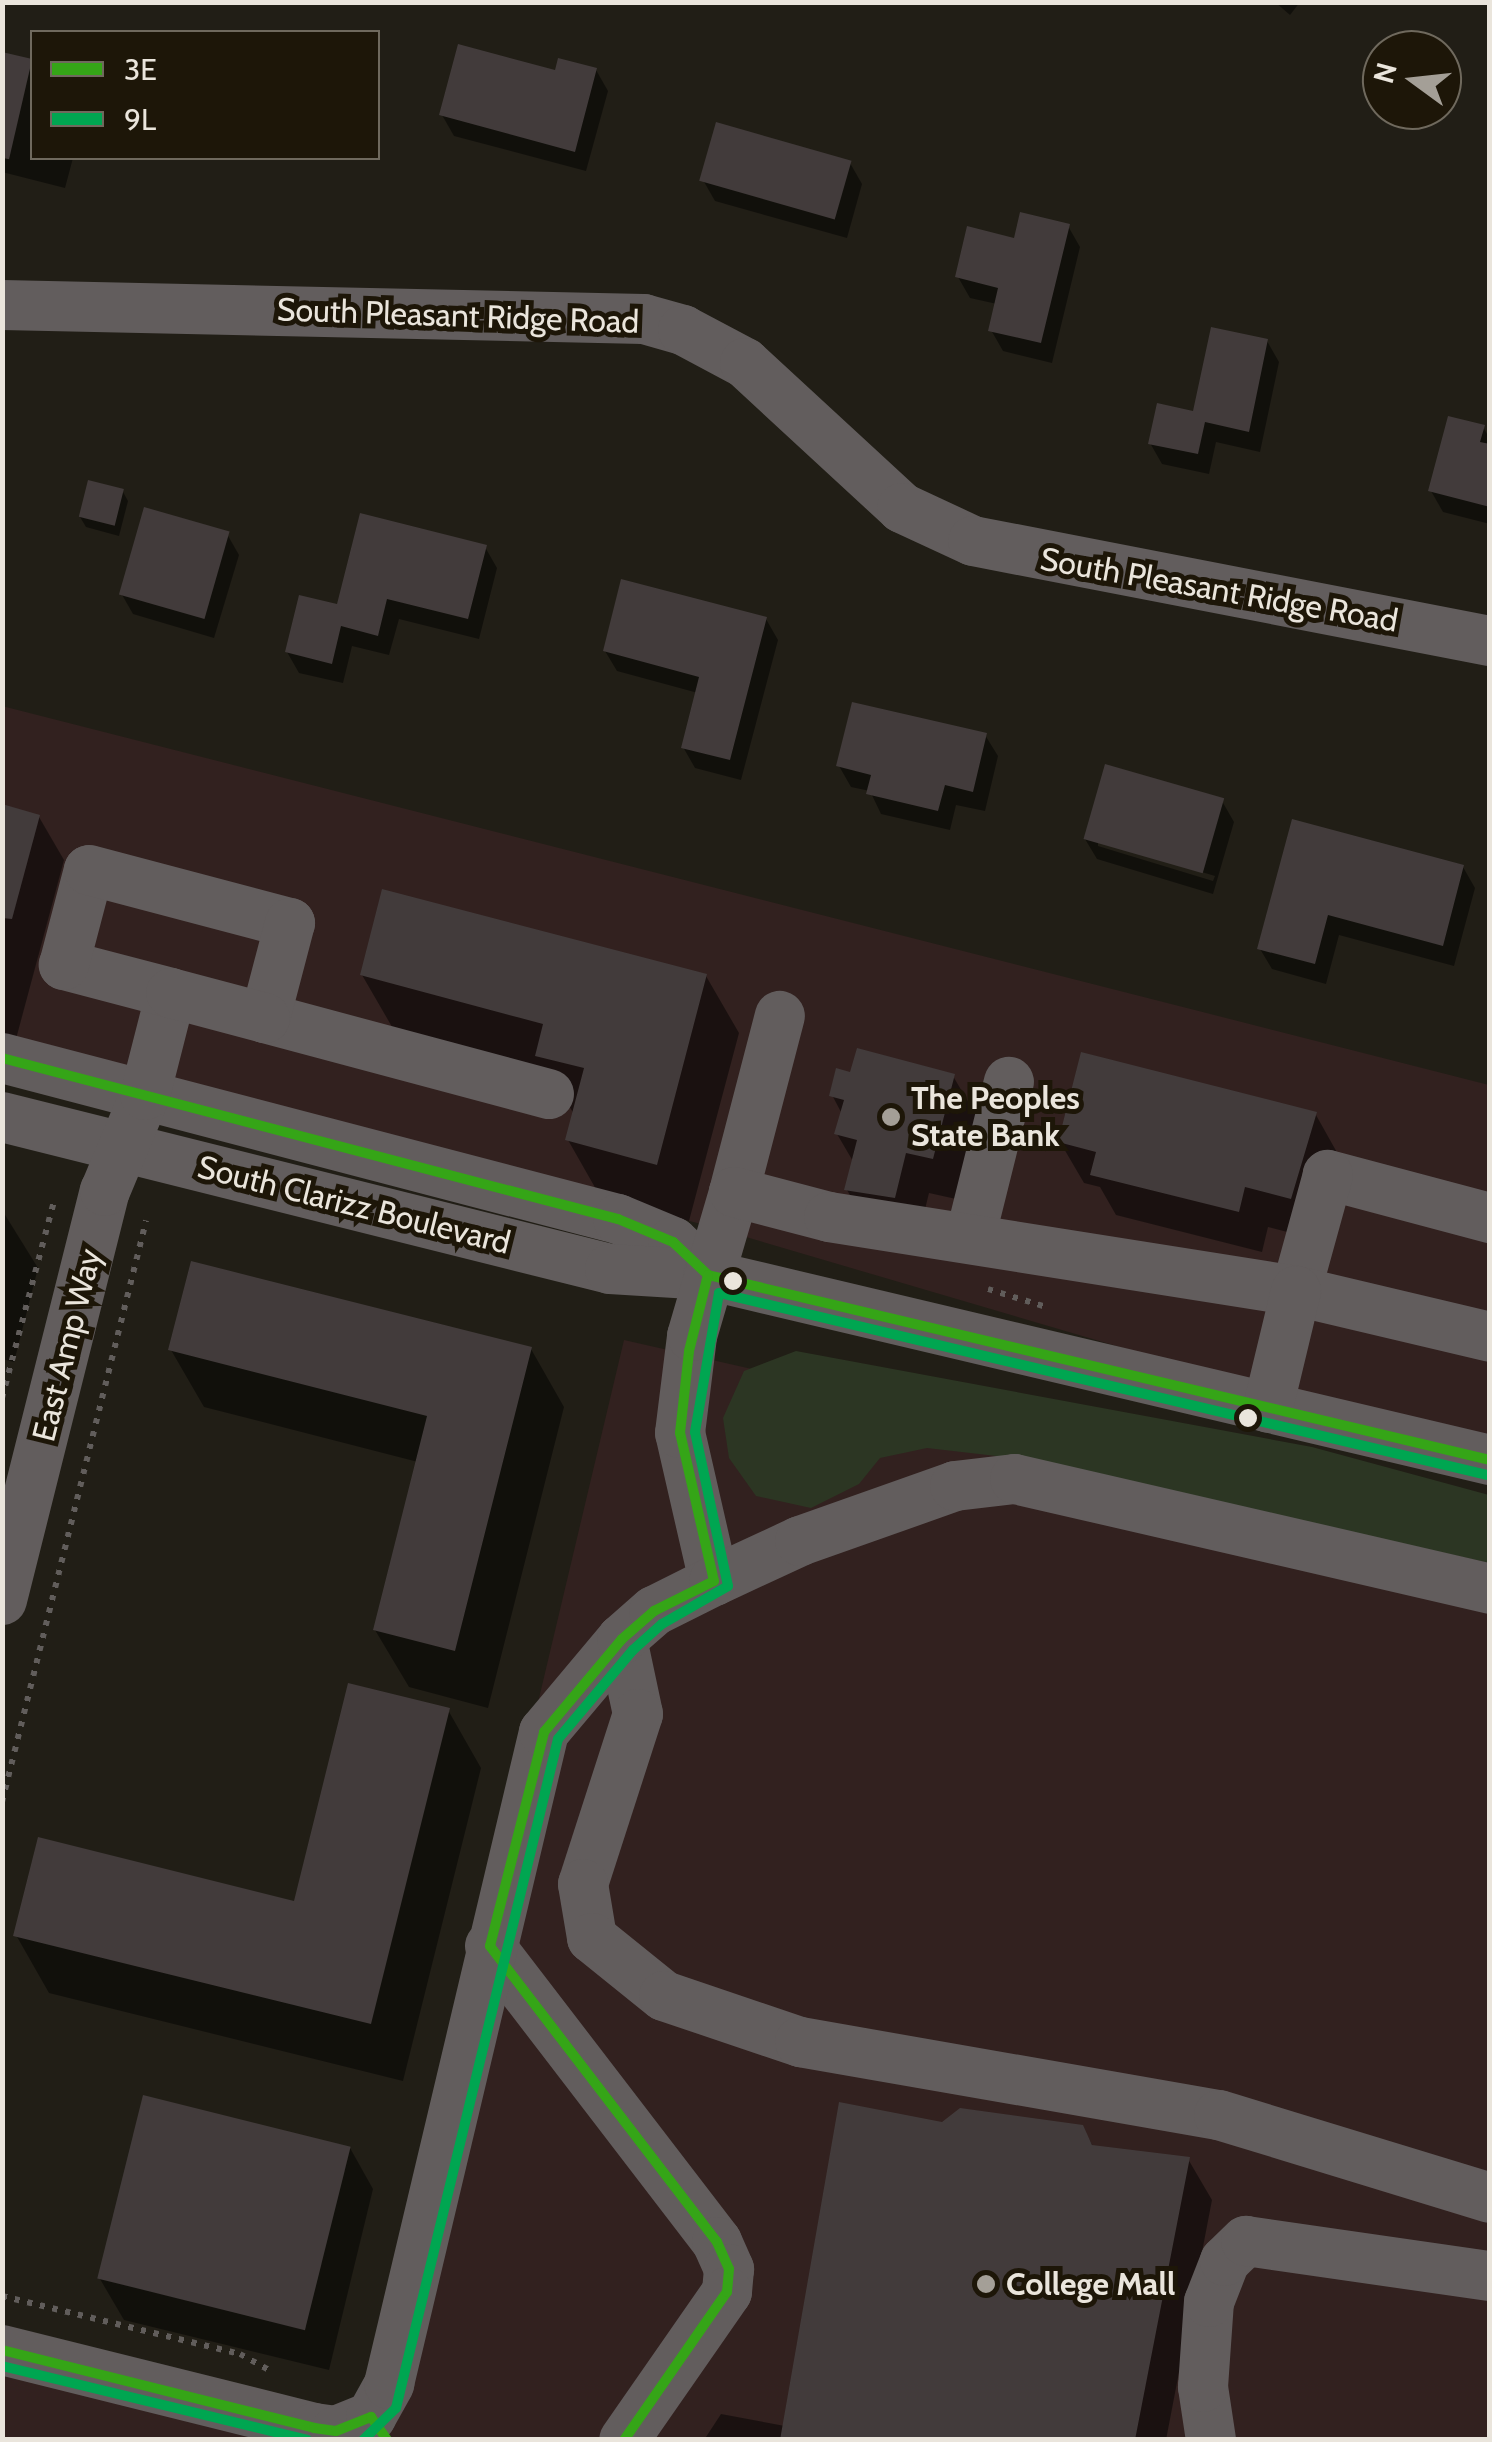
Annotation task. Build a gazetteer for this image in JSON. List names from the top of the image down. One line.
{"streets":{"street":["South Pleasant Ridge Road","South Clarizz Boulevard","East Amp Way"]},"crossings":[["South Clarizz Boulevard","East Amp Way"]],"places":["The Peoples State Bank","College Mall"],"lines":["transit line 3E","transit line 9L"],"legend":["3E","9L"],"north":"left"}
